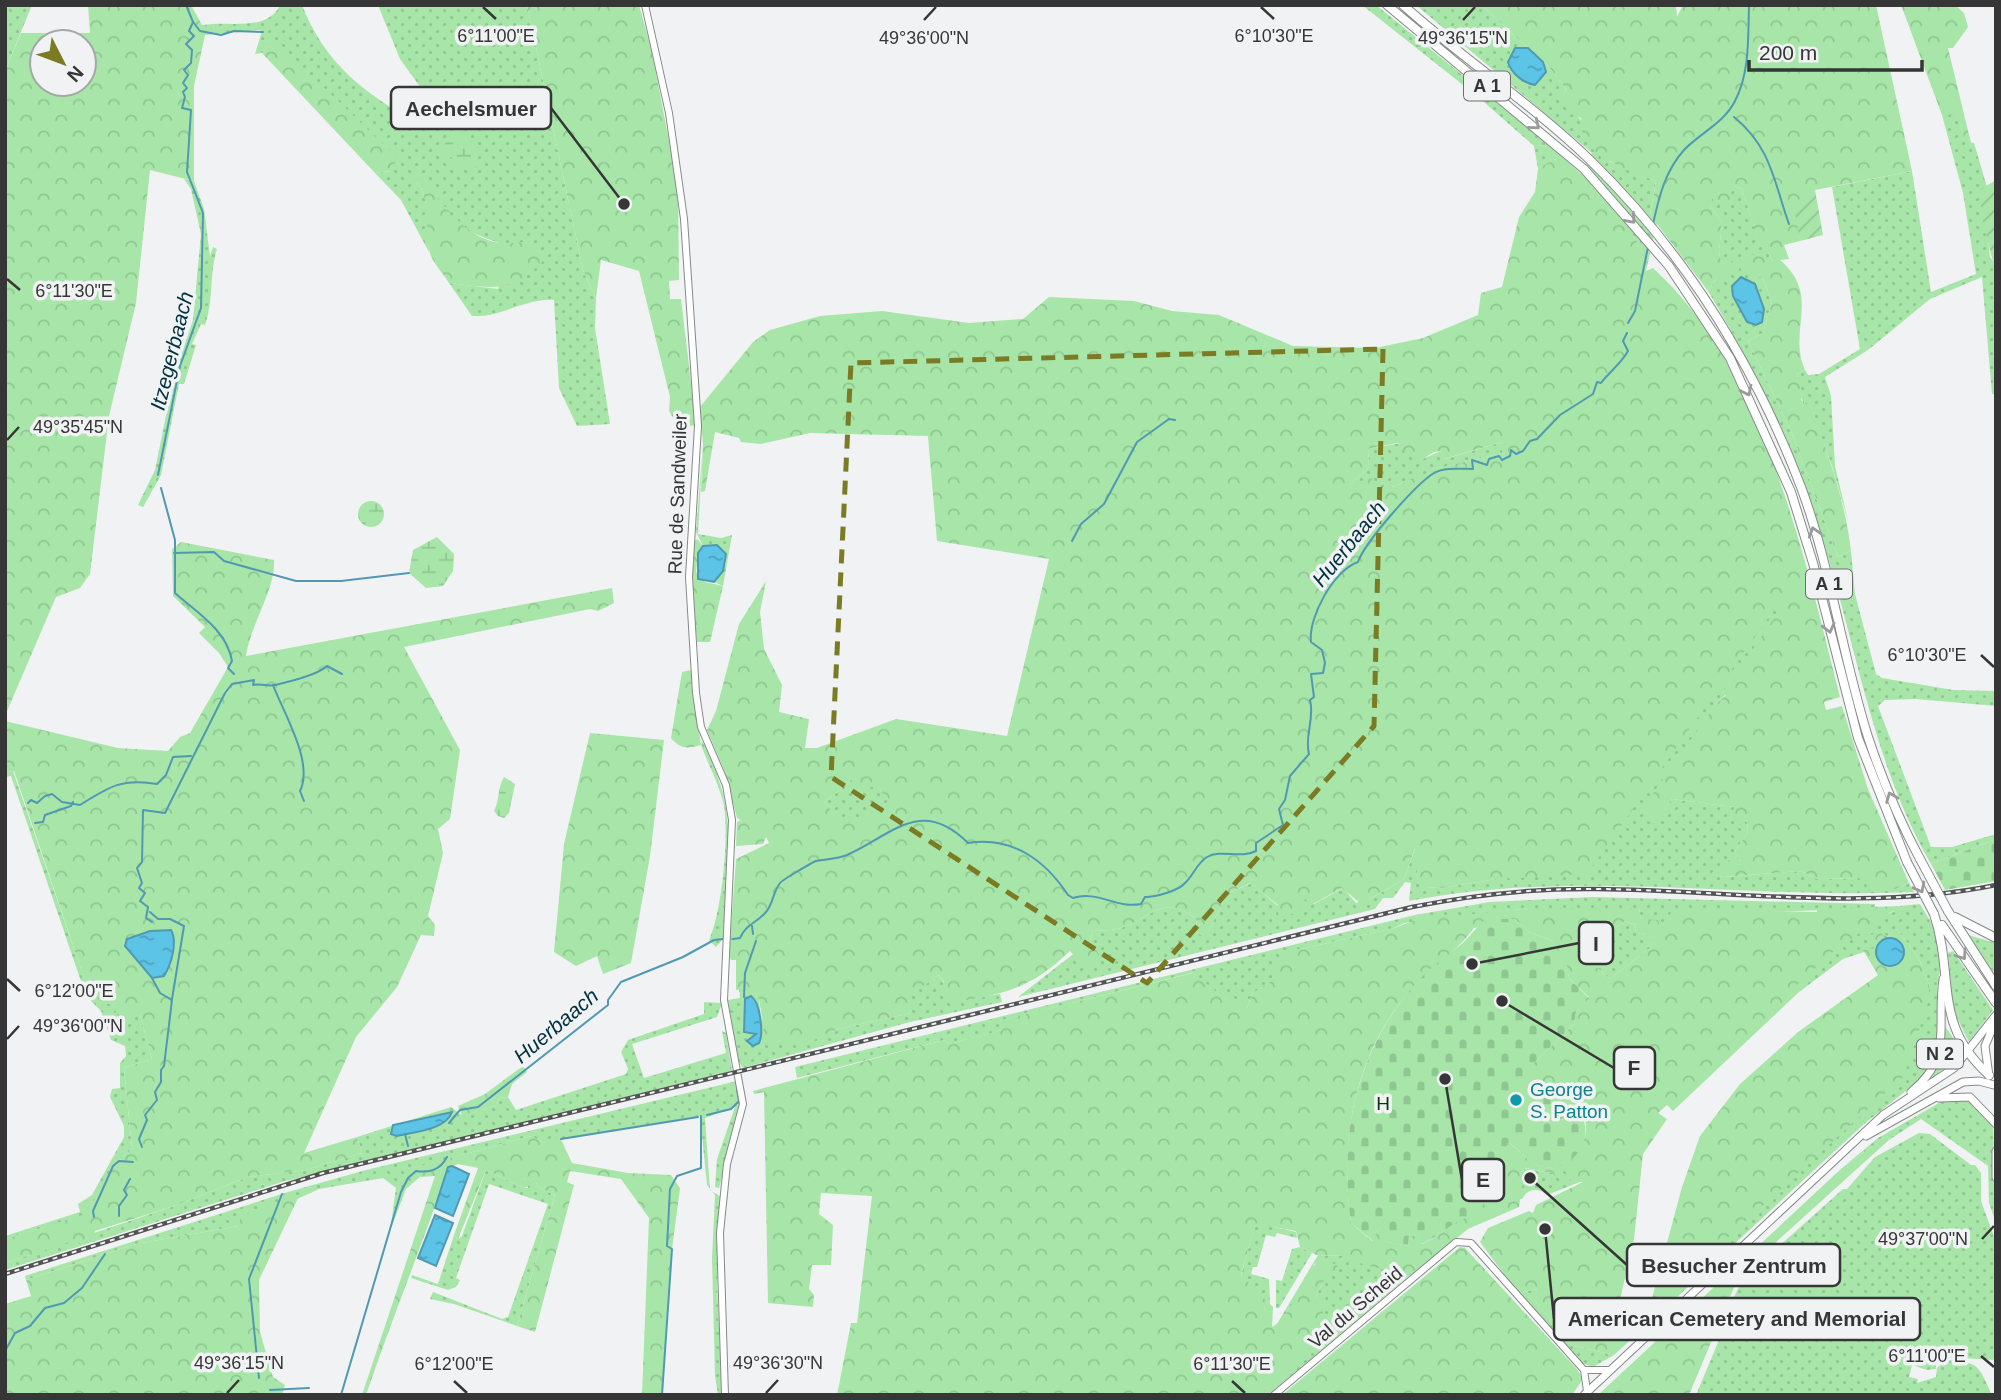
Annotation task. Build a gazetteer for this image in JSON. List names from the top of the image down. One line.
{"streets":{"highway":["A 1","N 2"],"main road":["Rue de Sandweiler","Val du Scheid"]},"crossings":[["A 1","N 2"]],"water":["Itzegerbaach","Huerbaach"],"parks":["H"],"places":["Aechelsmuer","I","F","E","George S. Patton","Besucher Zentrum","American Cemetery and Memorial"],"scale_bar":"200 m","north":"bottom right","coordinates":["6°10'30\"E","6°11'00\"E","49°36'00\"N","49°36'15\"N","6°11'30\"E","49°35'45\"N","6°12'00\"E","49°37'00\"N","49°36'30\"N"]}
